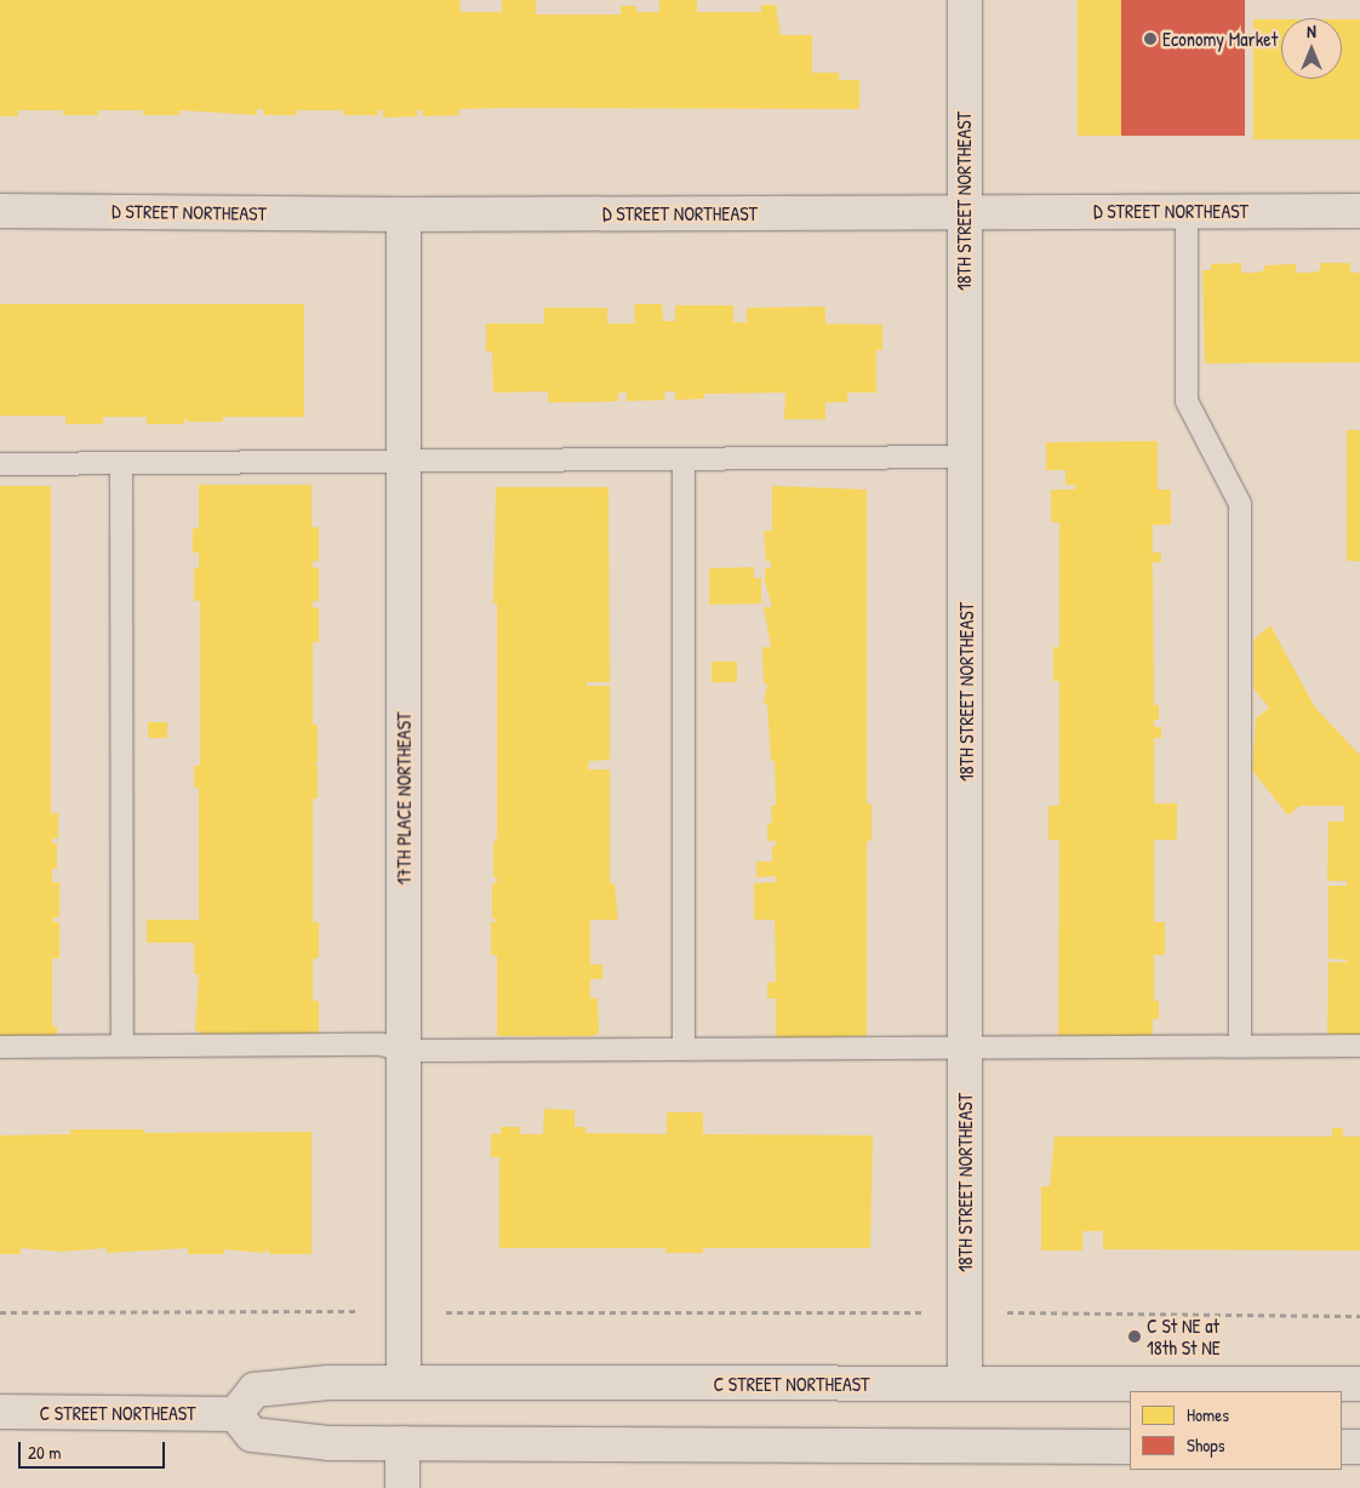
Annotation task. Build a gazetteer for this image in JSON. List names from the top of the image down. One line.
{"streets":{"street":["18TH STREET NORTHEAST","D STREET NORTHEAST","17TH PLACE NORTHEAST","C STREET NORTHEAST"]},"crossings":[["18TH STREET NORTHEAST","D STREET NORTHEAST"],["18TH STREET NORTHEAST","C STREET NORTHEAST"],["D STREET NORTHEAST","17TH PLACE NORTHEAST"],["17TH PLACE NORTHEAST","C STREET NORTHEAST"]],"places":["Economy Market","C St NE at 18th St NE"],"legend":["Homes","Shops"],"scale_bar":"20 m","north":"top"}
